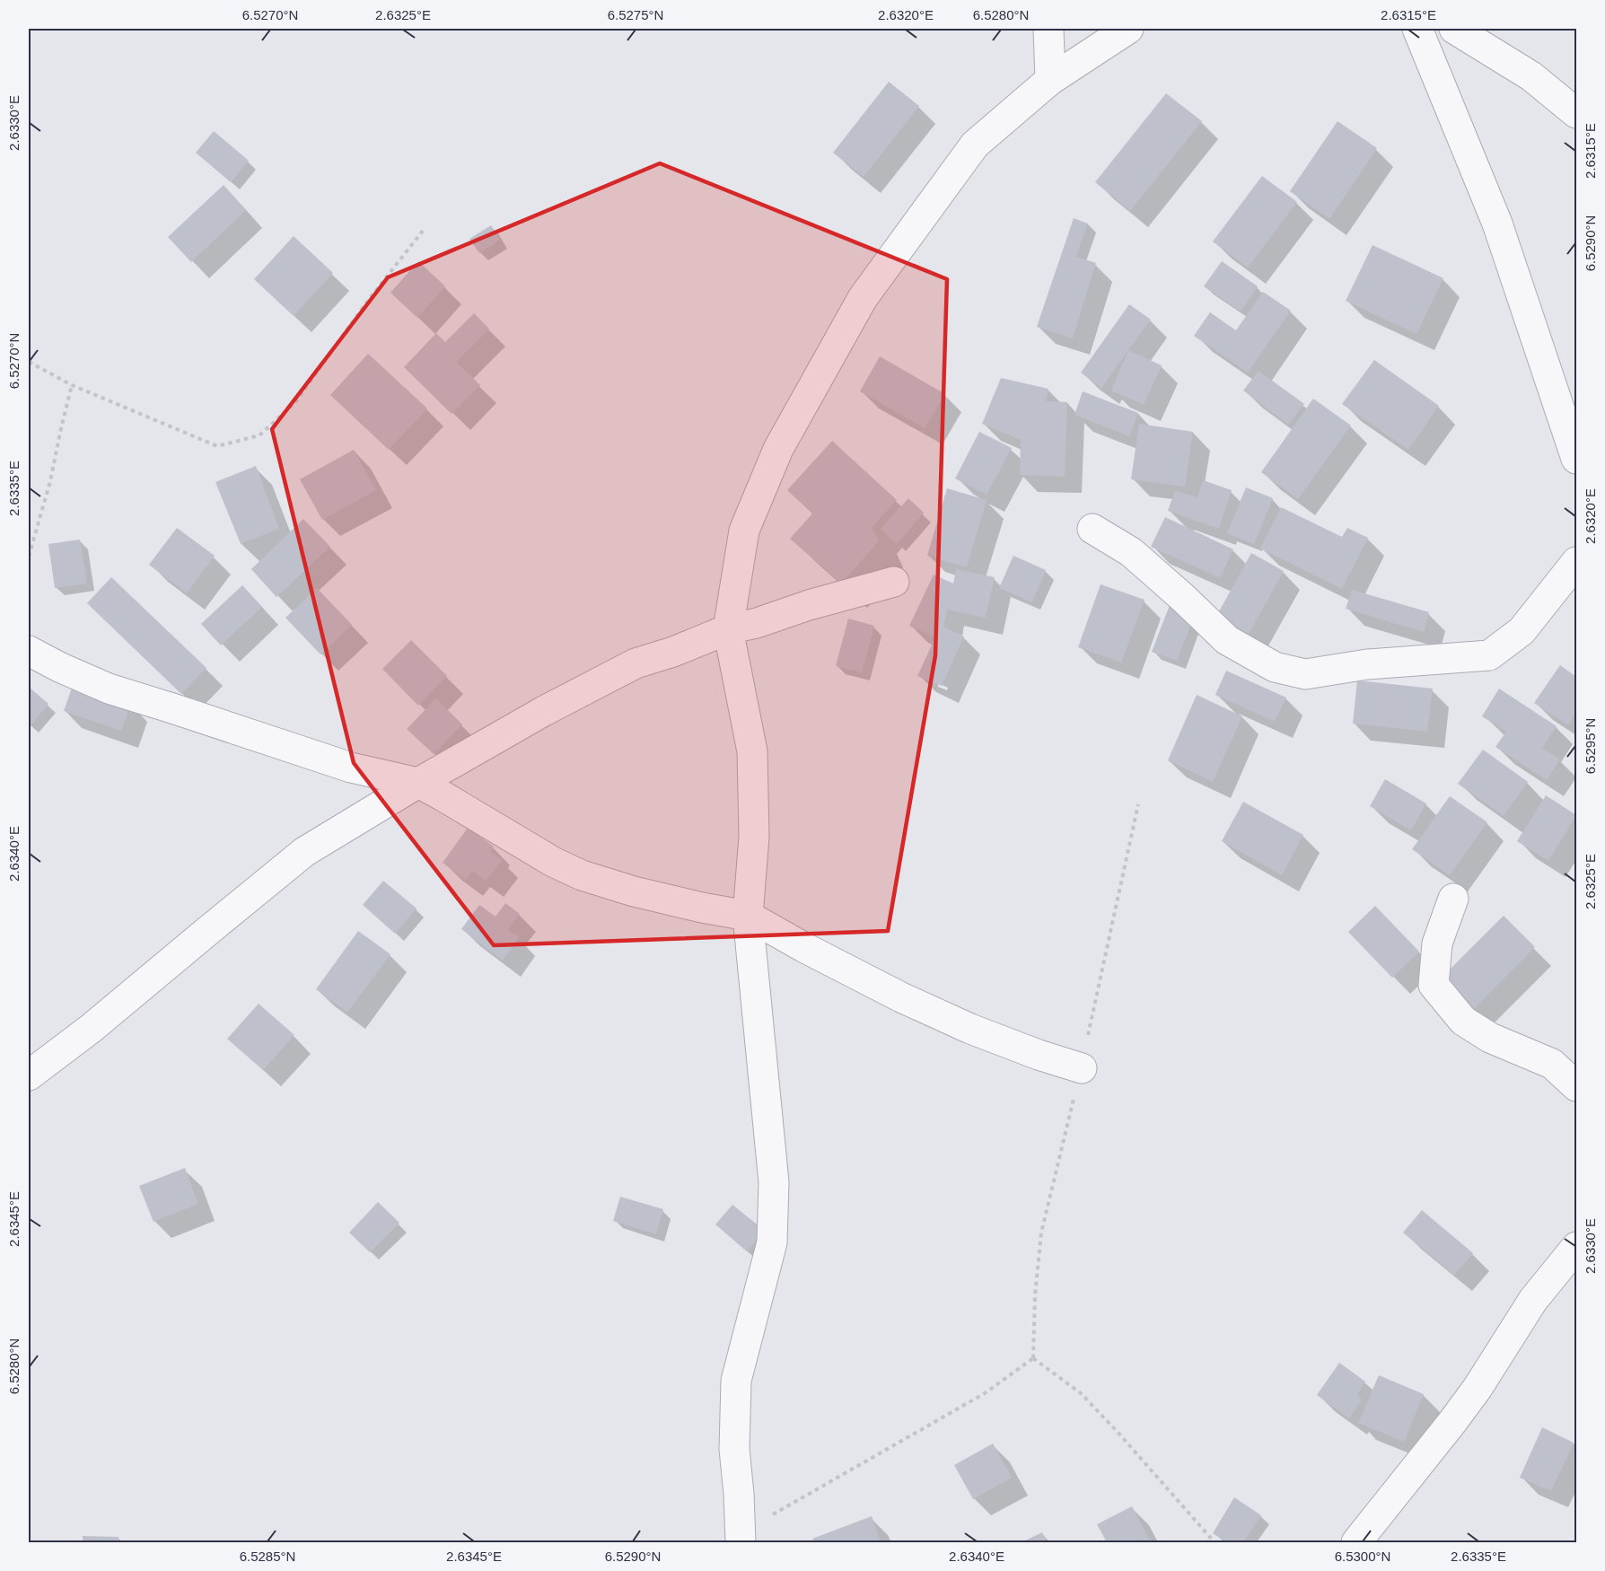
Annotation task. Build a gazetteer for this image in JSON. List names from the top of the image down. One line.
{"coordinates":["6.5270°N","2.6325°E","6.5275°N","2.6320°E","6.5280°N","2.6315°E","2.6330°E","6.5290°N","2.6335°E","6.5295°N","2.6340°E","2.6345°E","6.5285°N","6.5300°N"]}
